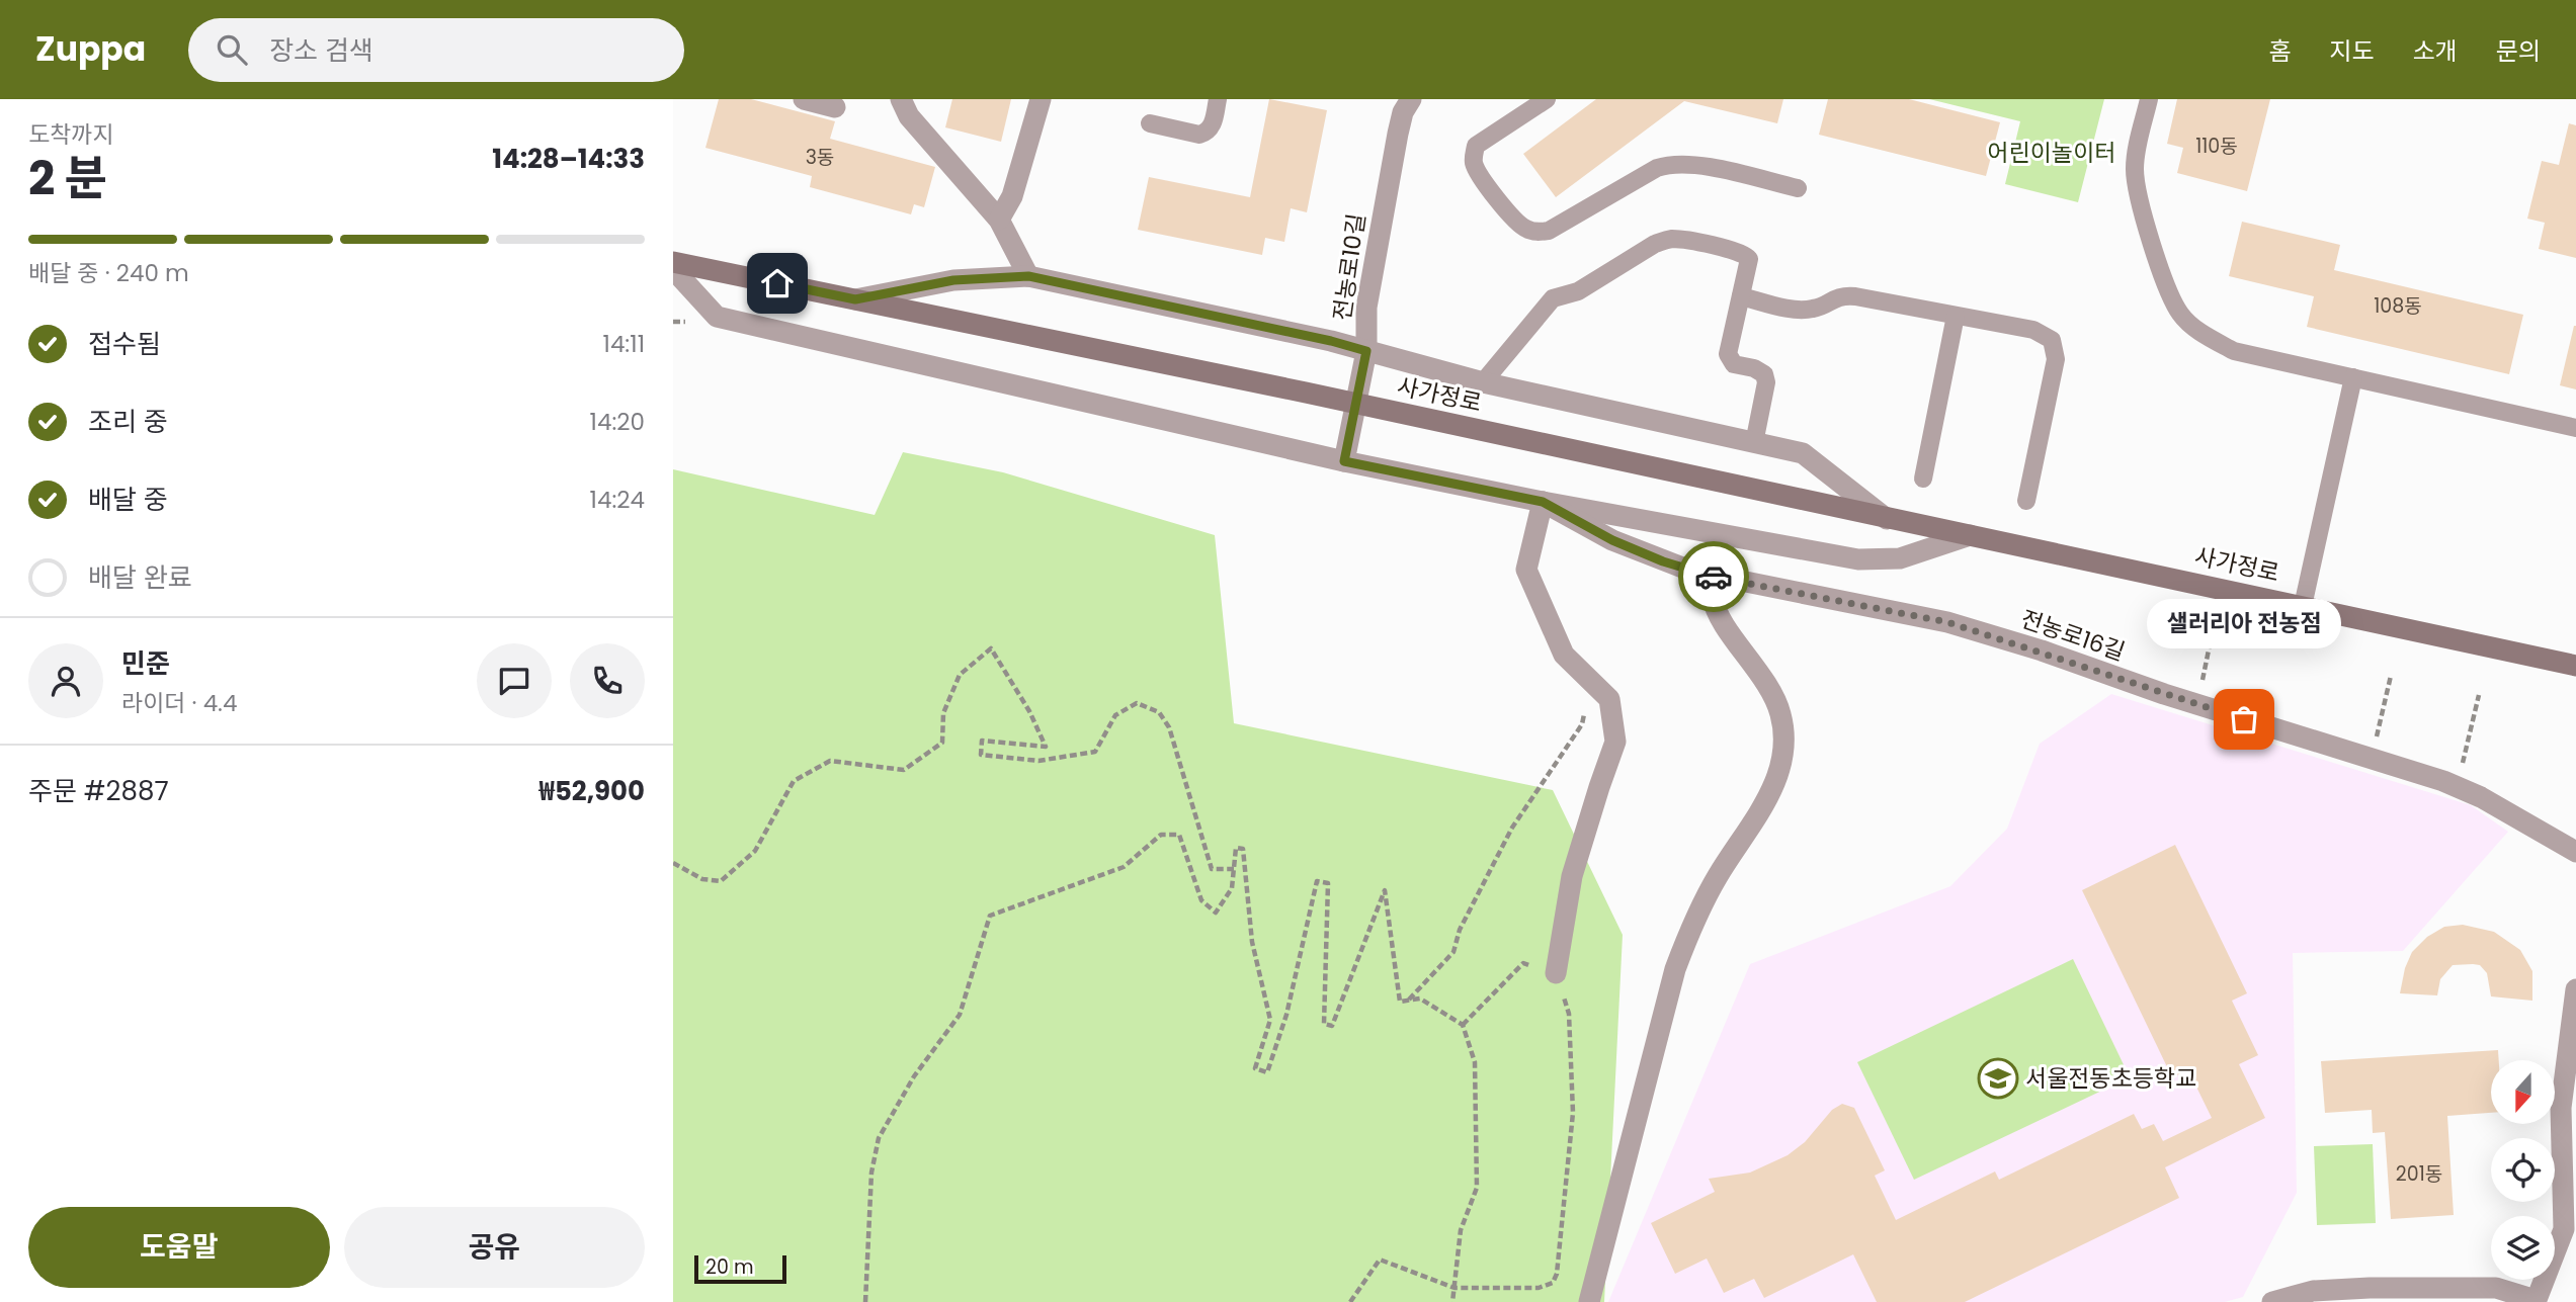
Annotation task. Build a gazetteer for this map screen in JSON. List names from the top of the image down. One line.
{"streets":{"main road":["사가정로"],"street":["전농로10길","전농로16길"]},"crossings":[["전농로10길","사가정로"]],"parks":["어린이놀이터"],"places":{"other":["샐러리아 전농점"],"school or university":["서울전동초등학교"]},"house_numbers":["110동","3동","108동","201동"],"scale_bar":"20 m","north":"bottom","page":{"header":"Zuppa","search":"장소 검색","nav":["홈","지도","소개","문의"],"heading":["2 분","도착까지","14:28–14:33"],"panel":["민준","라이더 · 4.4","주문 #2887","₩52,900"],"bar":"배달 중 · 240 m","list":[["접수됨","14:11"],["조리 중","14:20"],["배달 중","14:24"],"배달 완료"],"bubble":"샐러리아 전농점","buttons":["도움말","공유"],"scale":"20 m"}}
